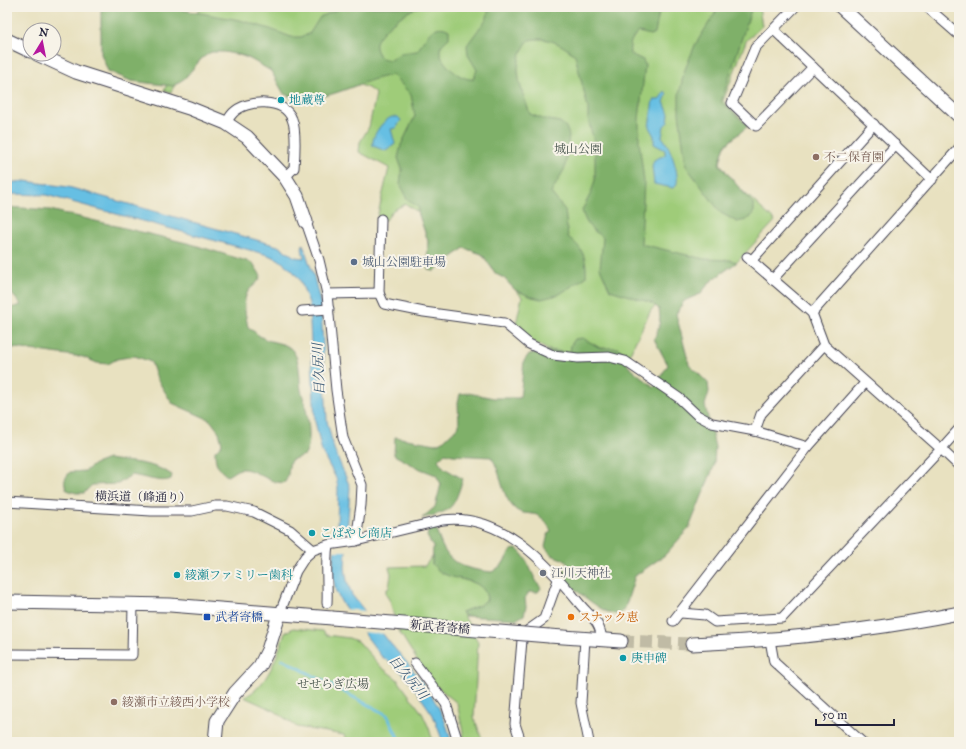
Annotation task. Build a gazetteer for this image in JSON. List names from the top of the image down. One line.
{"streets":{"street":["横浜道（峰通り）","新武者寄橋"]},"water":["目久尻川"],"parks":["城山公園","せせらぎ広場"],"places":{"other":["地蔵尊","不二保育園","城山公園駐車場","こばやし商店","江川天神社","綾瀬ファミリー歯科","スナック恵","庚申碑","綾瀬市立綾西小学校"],"transit":["武者寄橋"]},"scale_bar":"50 m","north":"top"}
